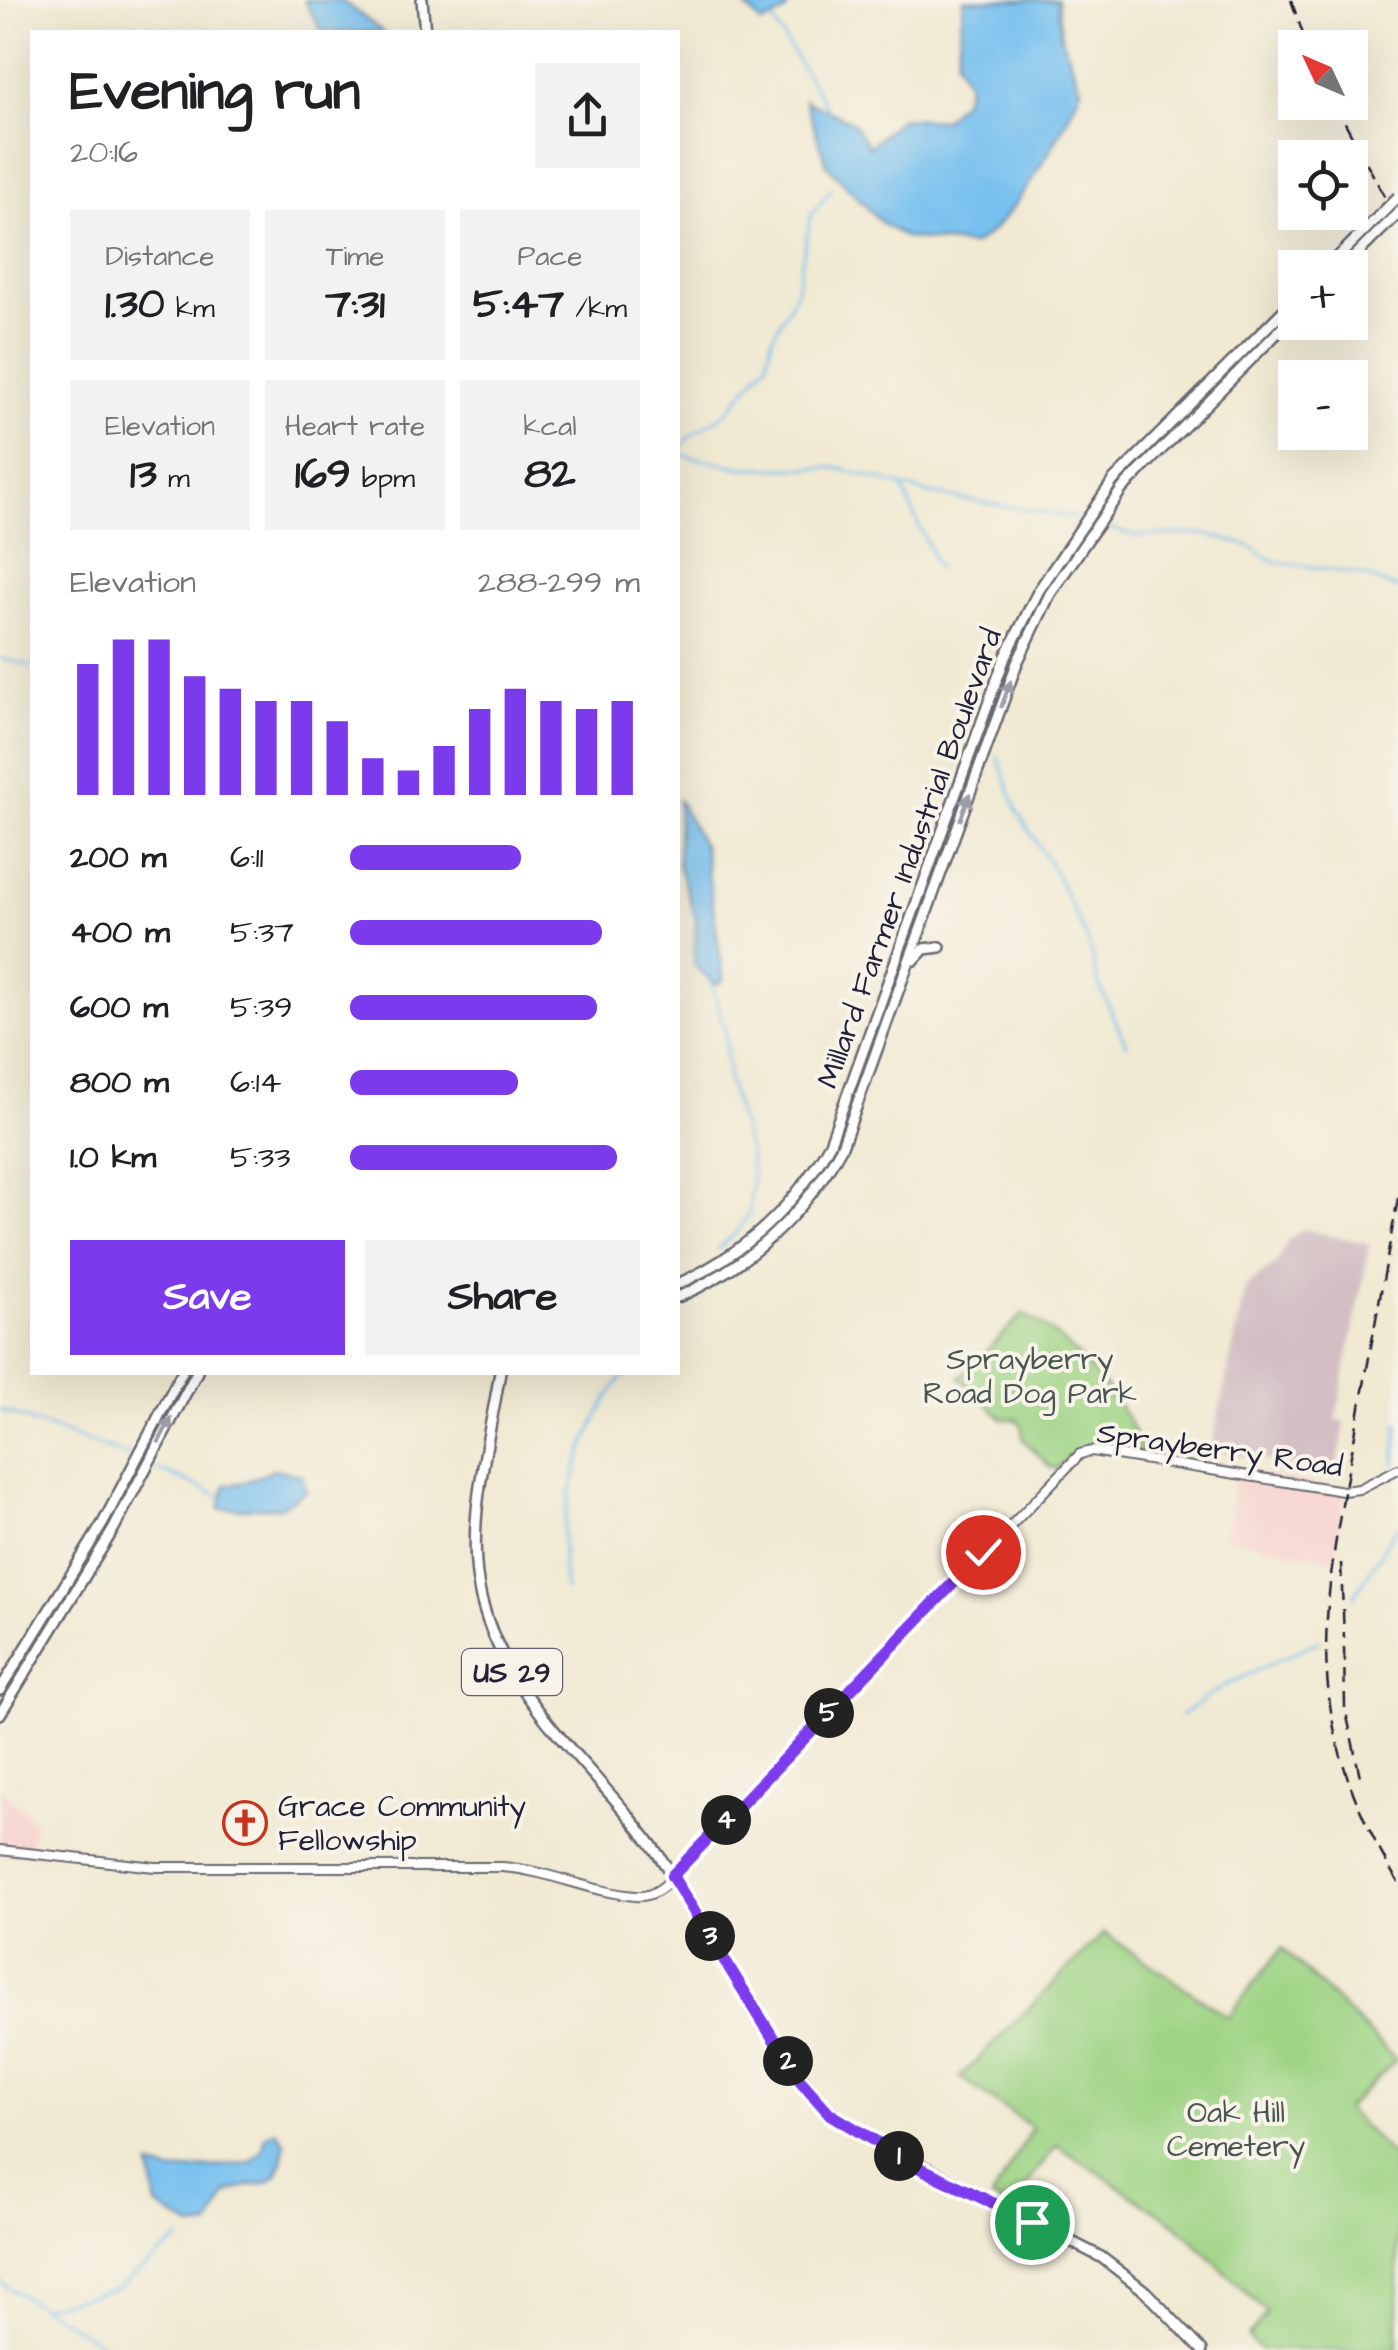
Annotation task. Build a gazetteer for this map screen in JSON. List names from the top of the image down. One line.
{"streets":{"main road":["Millard Farmer Industrial Boulevard","US 29"],"street":["Sprayberry Road"]},"crossings":[["Sprayberry Road","US 29"]],"parks":["Sprayberry Road Dog Park","Oak Hill Cemetery"],"places":{"church":["Grace Community Fellowship"]},"north":"top left","page":{"map_buttons":["+","−"],"heading":["Evening run","20:16"],"stats":[["Distance","1.30 km"],["Time","7:31"],["Pace","5:47 /km"],["Elevation","13 m"],["Heart rate","169 bpm"],["kcal","82"]],"chart":["Elevation","288–299 m"],"list":[{"name":"200 m","note":"6:11"},{"name":"400 m","note":"5:37"},{"name":"600 m","note":"5:39"},{"name":"800 m","note":"6:14"},{"name":"1.0 km","note":"5:33"}],"buttons":["Save","Share"],"pins":["5","4","3","2","1"]}}
